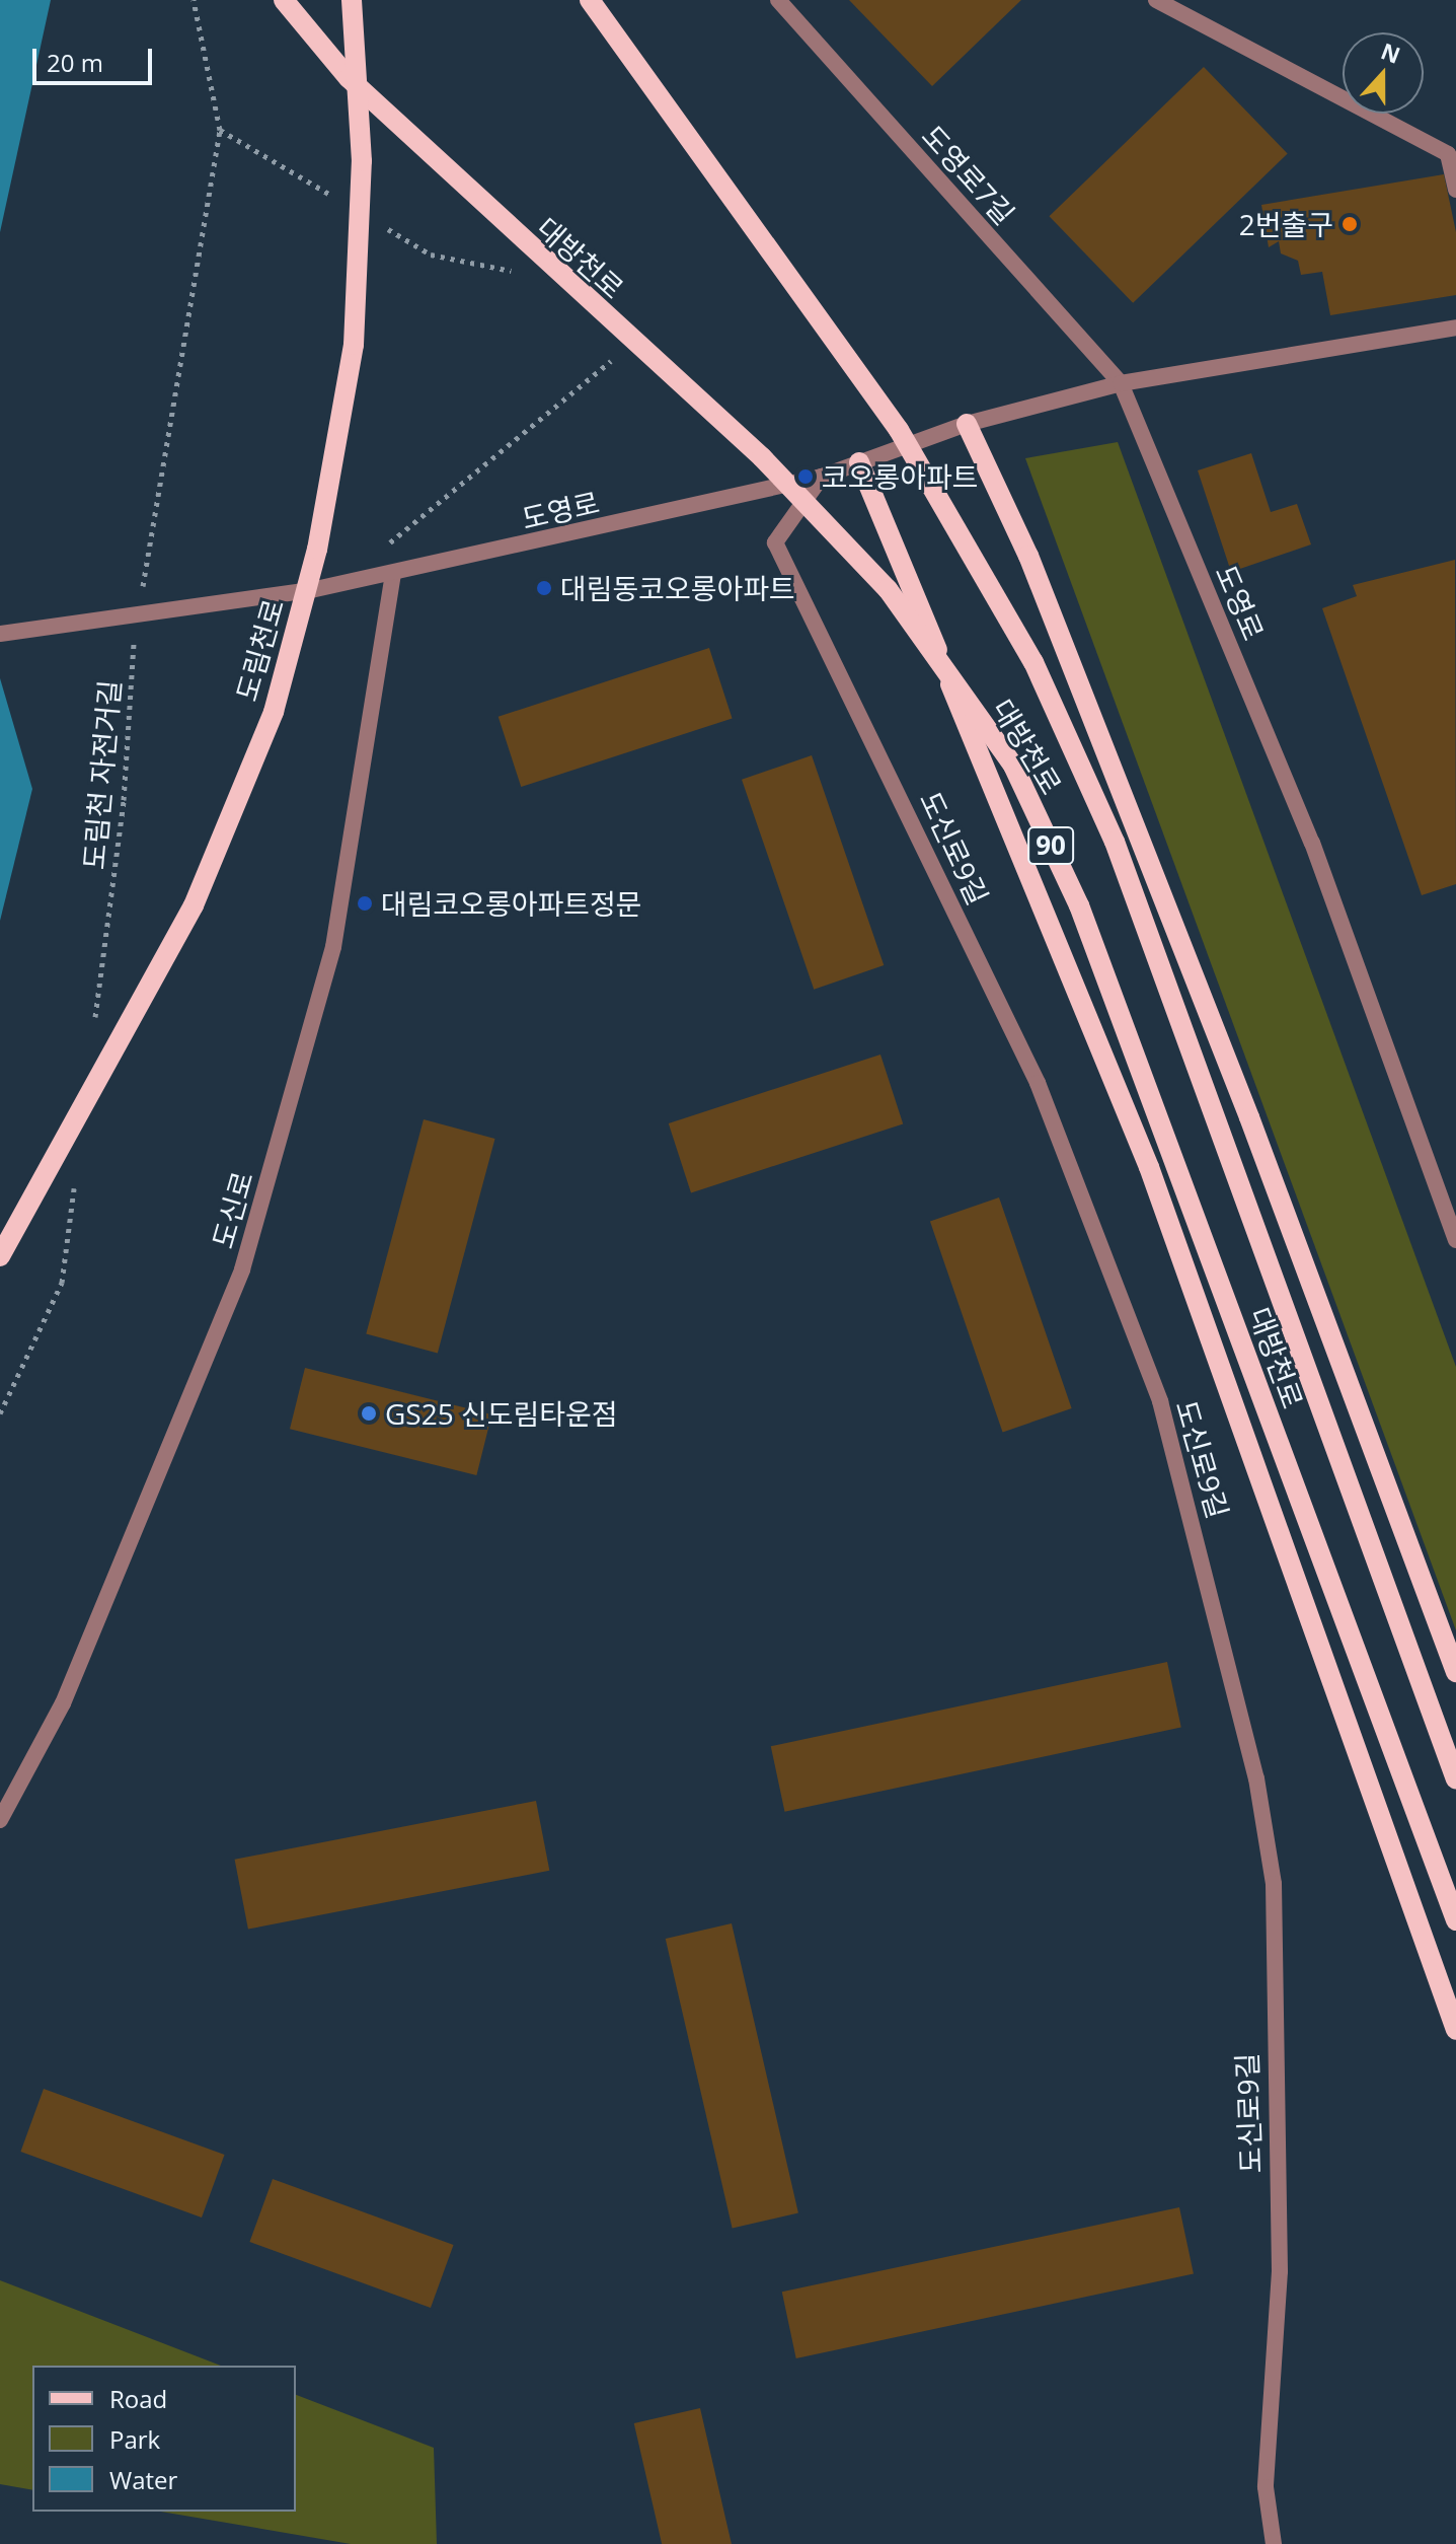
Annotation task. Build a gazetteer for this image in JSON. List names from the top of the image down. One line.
{"streets":{"main road":["대방천로","도림천로","90"],"street":["도영로7길","도영로","도신로9길","도신로"],"path":["도림천 자전거길"]},"crossings":[["도영로7길","도영로"],["도영로","도신로9길"],["도영로","도신로"]],"places":["2번출구","코오롱아파트","대림동코오롱아파트","대림코오롱아파트정문","GS25 신도림타운점"],"legend":["Road","Park","Water"],"scale_bar":"20 m","north":"top"}
